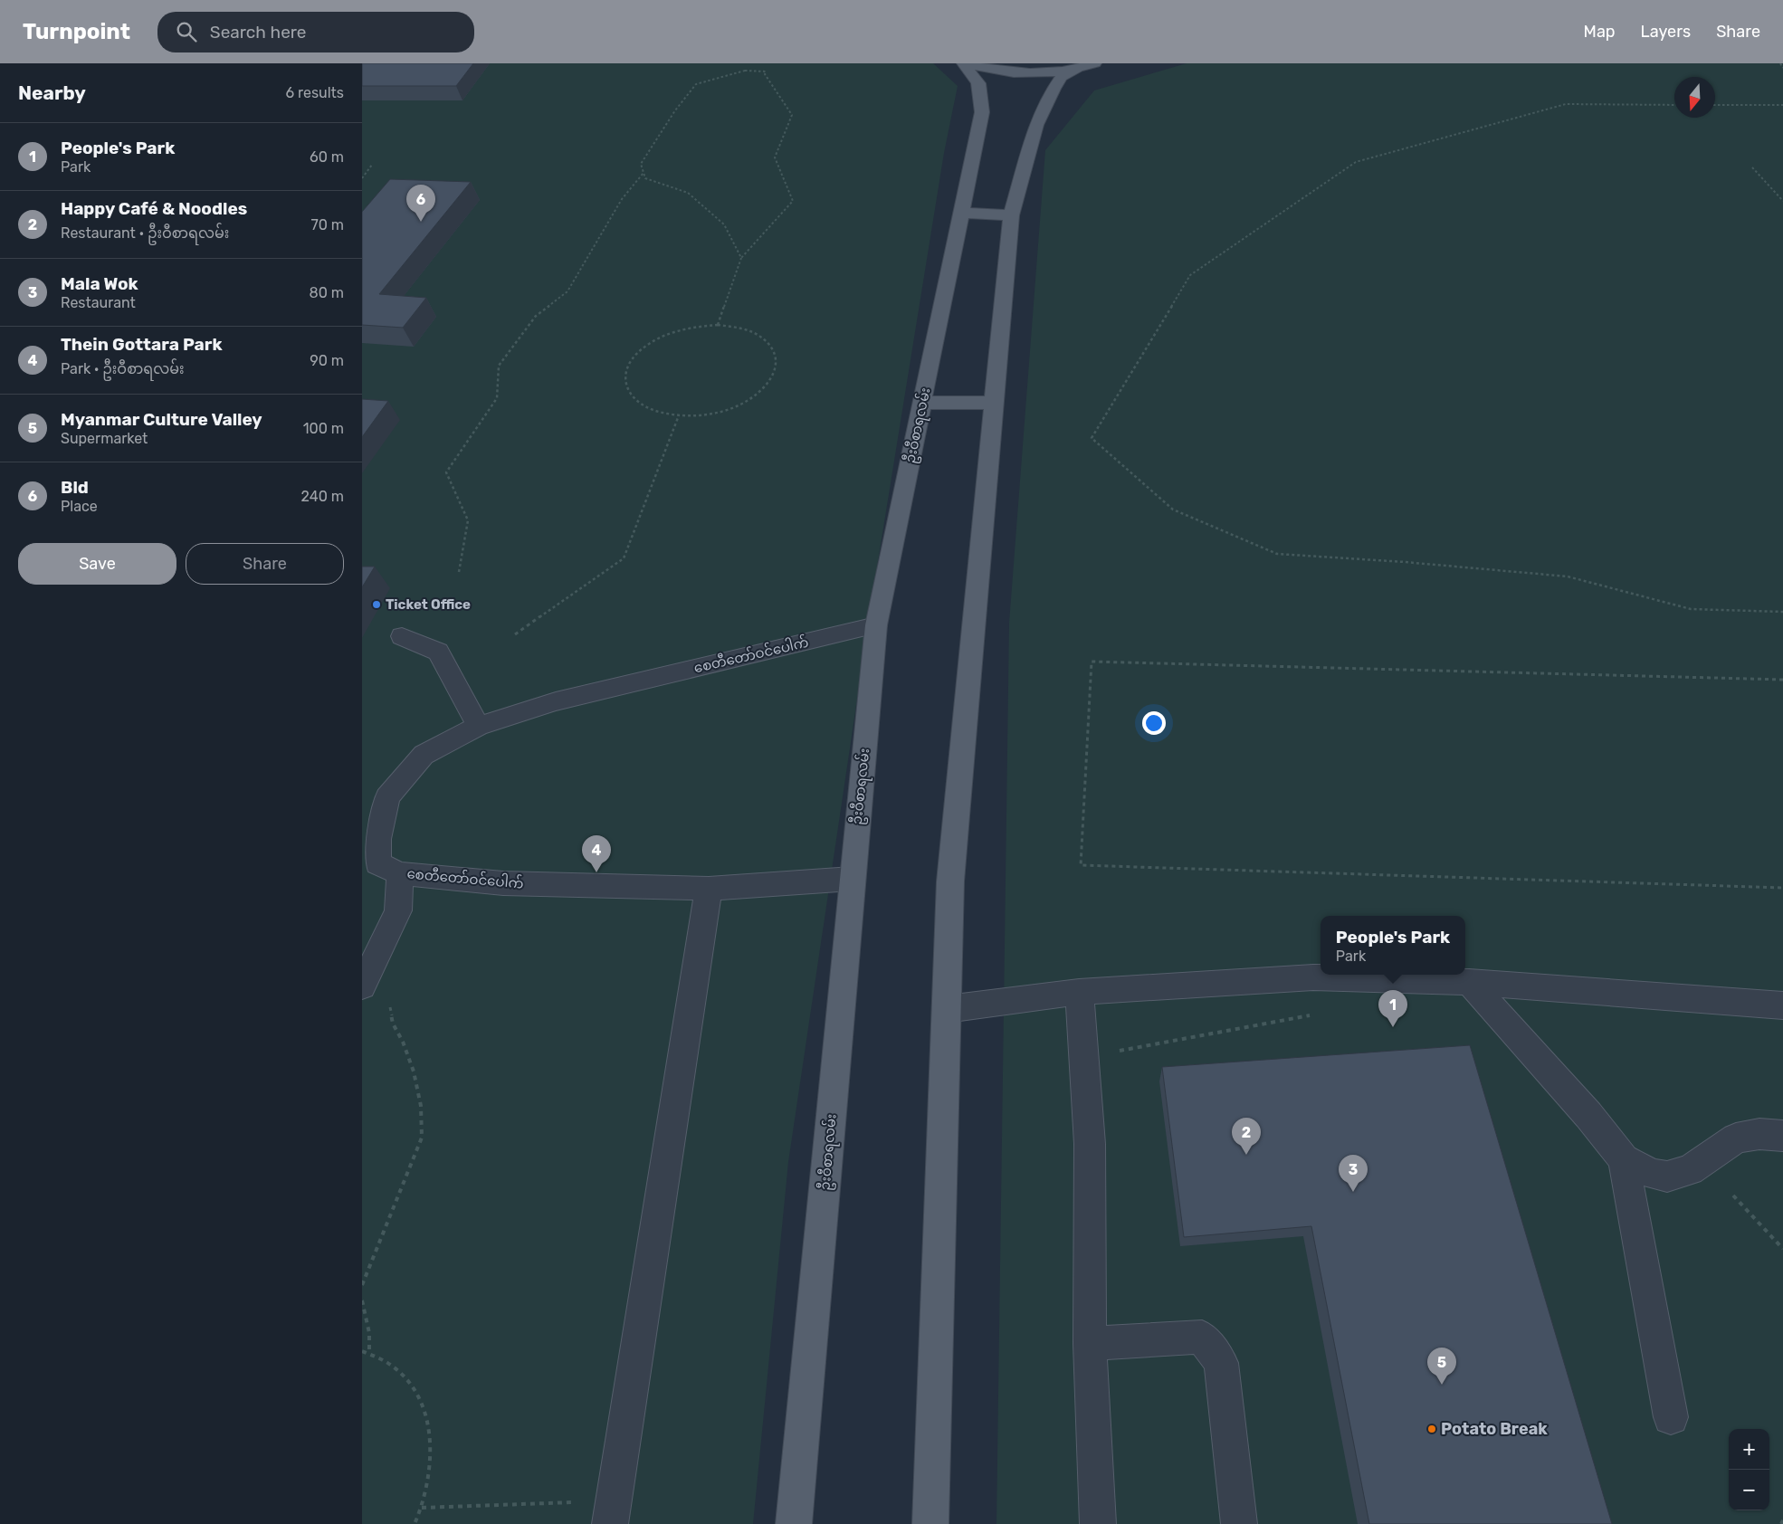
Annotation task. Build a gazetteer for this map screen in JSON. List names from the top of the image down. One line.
{"streets":{"main road":["ဦးဝီစာရလမ်း"],"lane":["စေတီတော်ဝင်ပေါက်"]},"crossings":[["ဦးဝီစာရလမ်း","စေတီတော်ဝင်ပေါက်"]],"places":["Ticket Office","Potato Break"],"north":"bottom","page":{"header":"Turnpoint","search":"Search here","nav":["Map","Layers","Share"],"heading":["Nearby","6 results"],"list":[{"mark":"1","name":"People's Park","note":"Park","value":"60 m"},{"mark":"2","name":"Happy Café & Noodles","note":"Restaurant · ဦးဝီစာရလမ်း","value":"70 m"},{"mark":"3","name":"Mala Wok","note":"Restaurant","value":"80 m"},{"mark":"4","name":"Thein Gottara Park","note":"Park · ဦးဝီစာရလမ်း","value":"90 m"},{"mark":"5","name":"Myanmar Culture Valley","note":"Supermarket","value":"100 m"},{"mark":"6","name":"Bld","note":"Place","value":"240 m"}],"pins":["6","4","1","2","3","5"],"buttons":["Save","Share"],"popup":["People's Park","Park"],"map_buttons":["+","−"]}}
